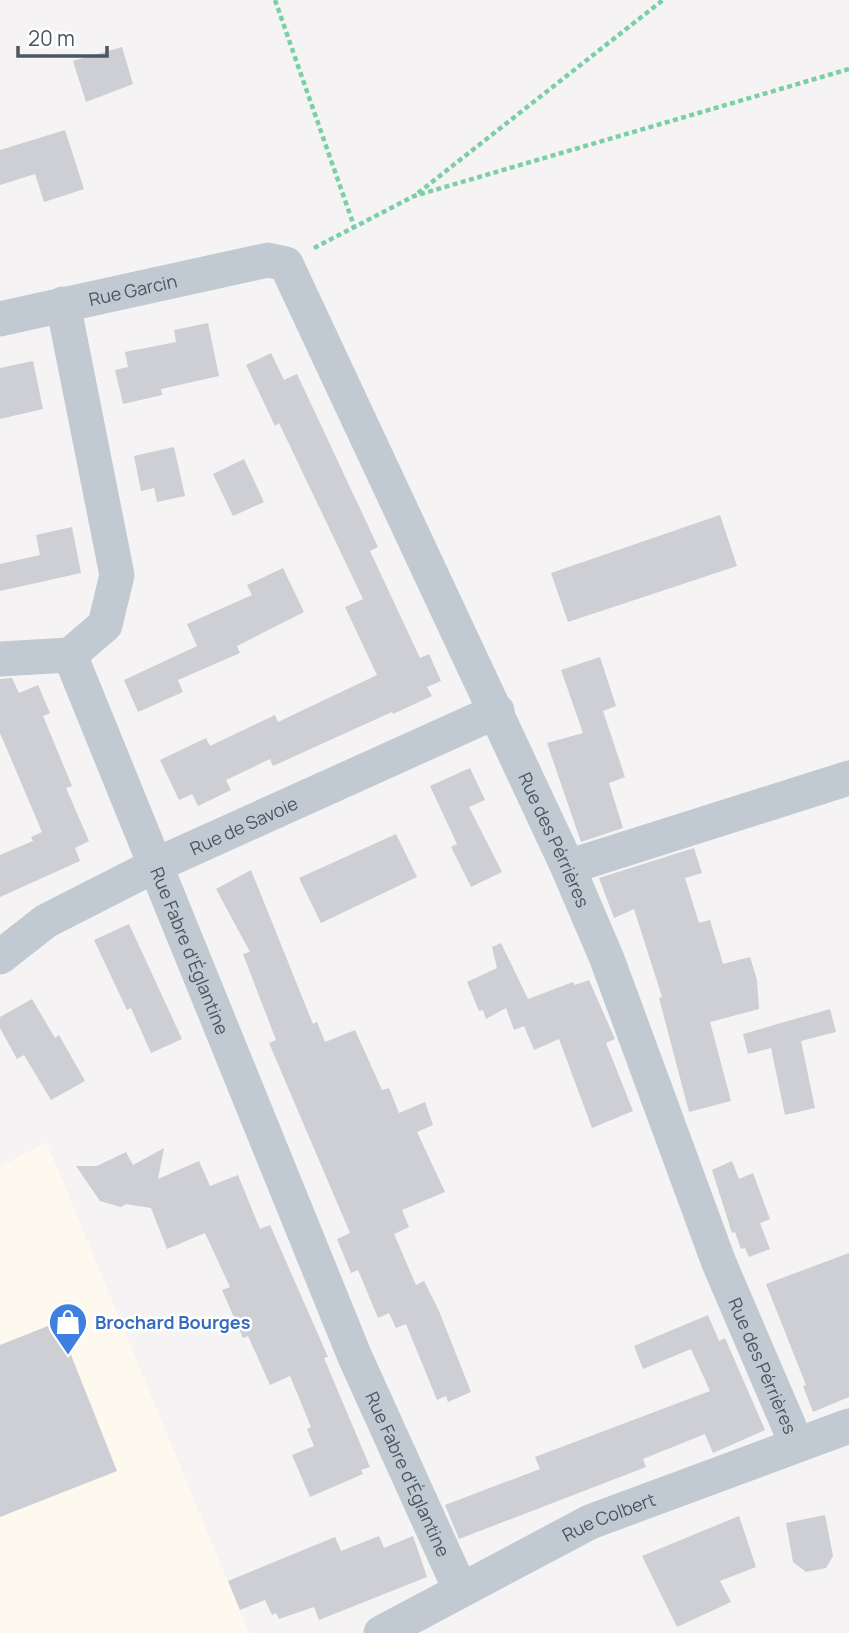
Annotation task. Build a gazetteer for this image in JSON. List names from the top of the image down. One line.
{"streets":{"street":["Rue Garcin","Rue de Savoie","Rue des Pérrières","Rue Fabre d'Églantine","Rue Colbert"]},"crossings":[["Rue Garcin","Rue des Pérrières"],["Rue de Savoie","Rue des Pérrières"],["Rue de Savoie","Rue Fabre d'Églantine"],["Rue des Pérrières","Rue Colbert"],["Rue Fabre d'Églantine","Rue Colbert"]],"places":{"shop":["Brochard Bourges"]},"scale_bar":"20 m"}
